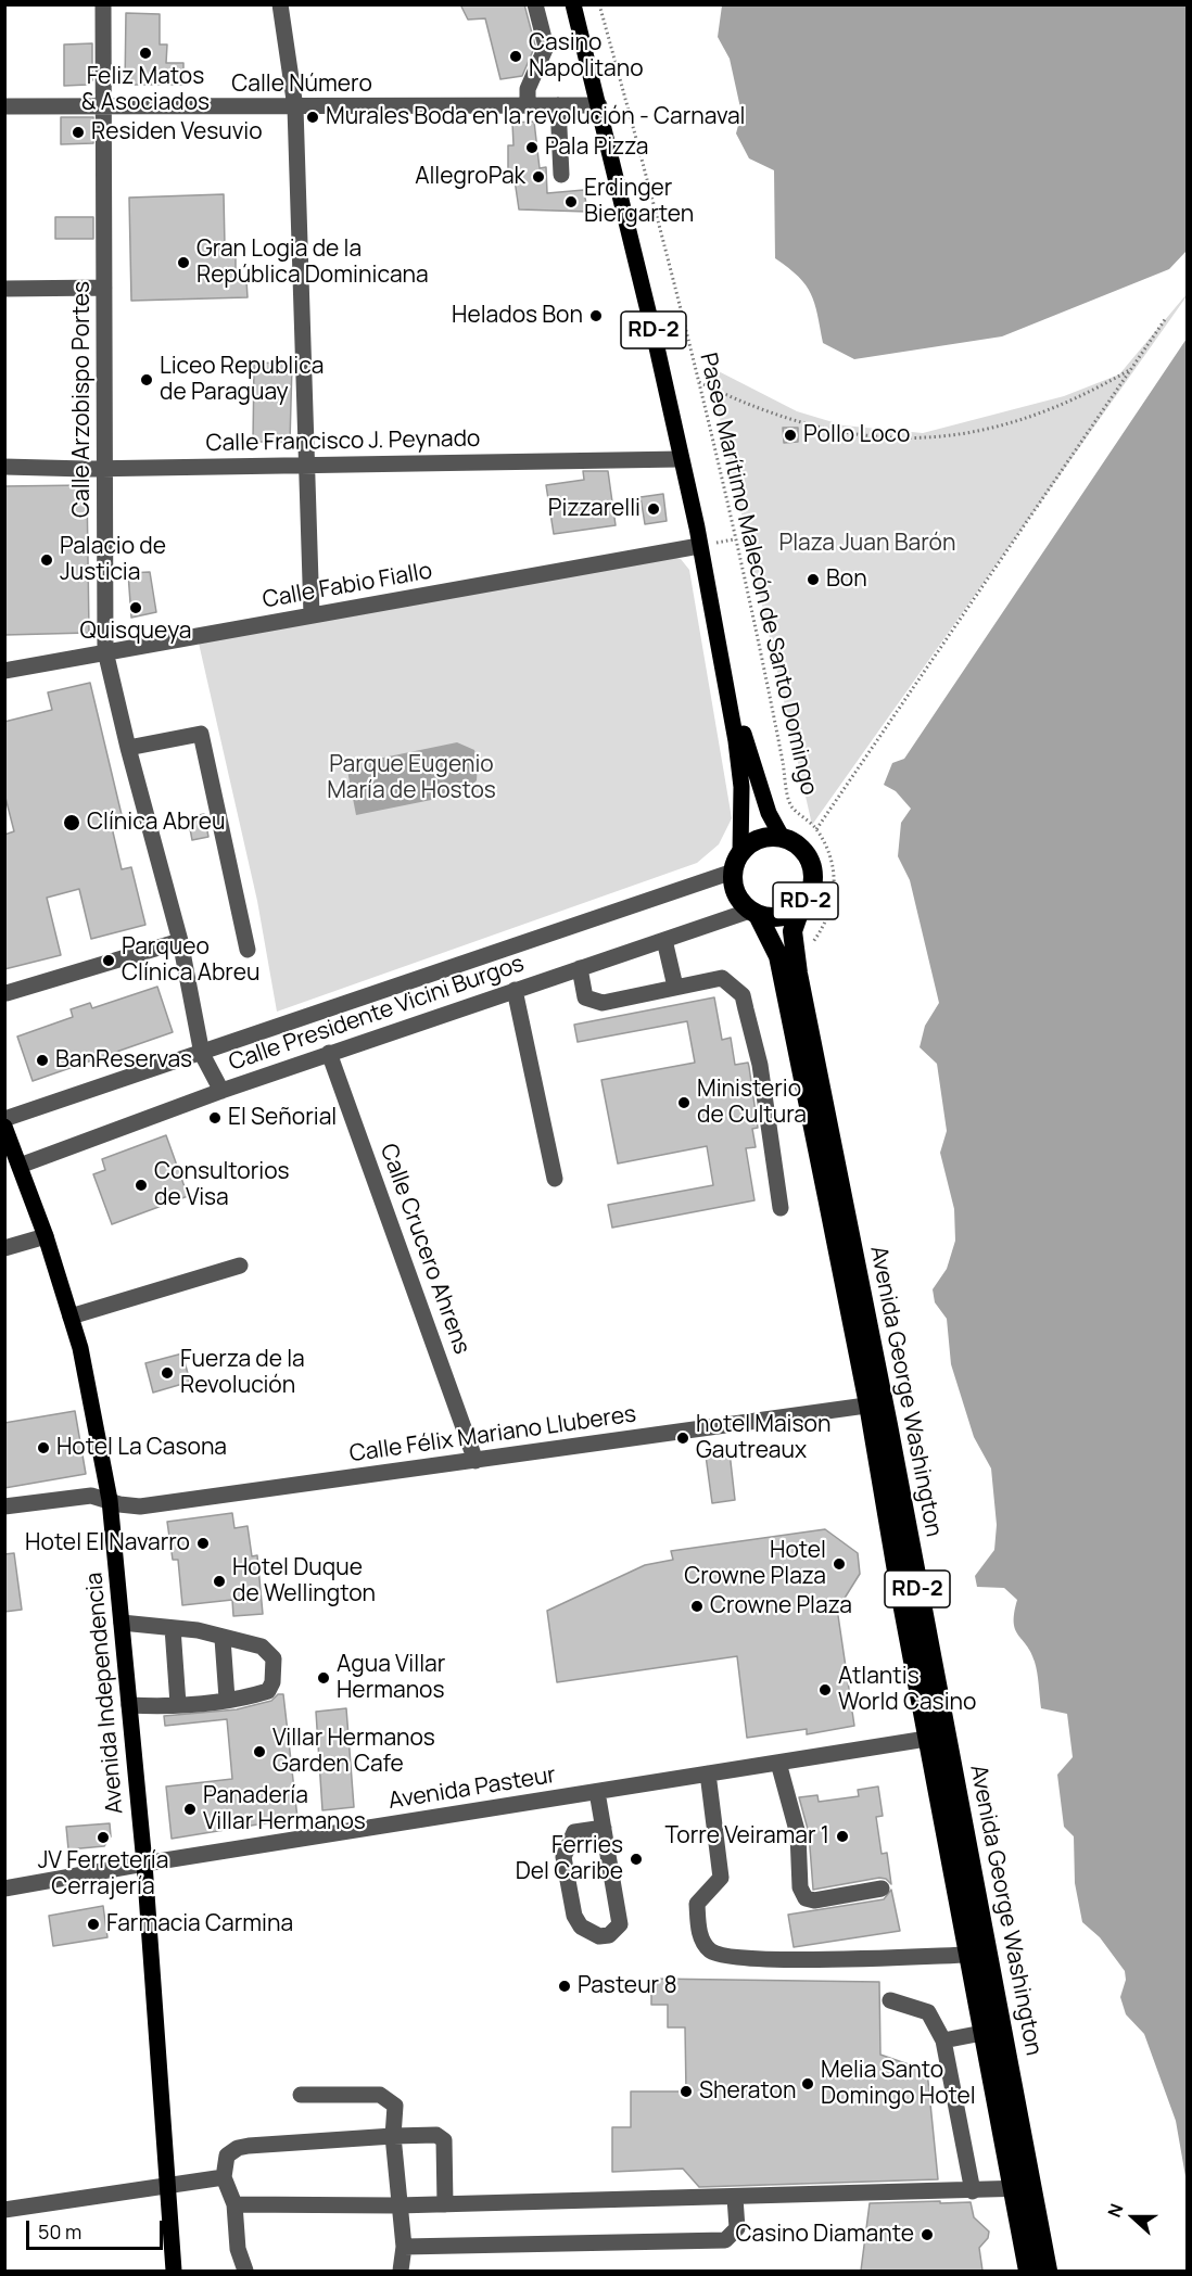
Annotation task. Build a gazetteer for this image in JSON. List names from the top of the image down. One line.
{"streets":{"highway":["RD-2","Avenida George Washington"],"main road":["Avenida Independencia"],"street":["Calle Número","Calle Arzobispo Portes","Calle Francisco J. Peynado","Calle Fabio Fiallo","Calle Presidente Vicini Burgos","Calle Crucero Ahrens","Calle Félix Mariano Lluberes","Avenida Pasteur"],"path":["Paseo Marítimo Malecón de Santo Domingo"]},"crossings":[["Calle Número","RD-2"],["Calle Número","Calle Arzobispo Portes"],["RD-2","Calle Francisco J. Peynado"],["RD-2","Calle Fabio Fiallo"],["RD-2","Calle Presidente Vicini Burgos"],["RD-2","Avenida George Washington"],["Calle Arzobispo Portes","Calle Francisco J. Peynado"],["Calle Arzobispo Portes","Calle Fabio Fiallo"],["Calle Arzobispo Portes","Calle Presidente Vicini Burgos"],["Calle Presidente Vicini Burgos","Calle Crucero Ahrens"],["Calle Presidente Vicini Burgos","Avenida George Washington"],["Calle Presidente Vicini Burgos","Avenida Independencia"],["Calle Crucero Ahrens","Calle Félix Mariano Lluberes"],["Avenida George Washington","Calle Félix Mariano Lluberes"],["Avenida George Washington","Avenida Pasteur"],["Calle Félix Mariano Lluberes","Avenida Independencia"],["Avenida Independencia","Avenida Pasteur"]],"parks":["Plaza Juan Barón","Parque Eugenio María de Hostos"],"places":["Feliz Matos & Asociados","Casino Napolitano","Murales Boda en la revolución - Carnaval","Residen Vesuvio","Pala Pizza","AllegroPak","Erdinger Biergarten","Gran Logia de la República Dominicana","Helados Bon","Liceo Republica de Paraguay","Pollo Loco","Pizzarelli","Palacio de Justicia","Bon","Quisqueya","Clínica Abreu","Parqueo Clínica Abreu","BanReservas","Ministerio de Cultura","El Señorial","Consultorios de Visa","Fuerza de la Revolución","hotel Maison Gautreaux","Hotel La Casona","Hotel El Navarro","Hotel Crowne Plaza","Hotel Duque de Wellington","Crowne Plaza","Agua Villar Hermanos","Atlantis World Casino","Villar Hermanos Garden Cafe","Panadería Villar Hermanos","Torre Veiramar 1","JV Ferretería Cerrajería","Ferries Del Caribe","Farmacia Carmina","Pasteur 8","Melia Santo Domingo Hotel","Sheraton","Casino Diamante"],"scale_bar":"50 m","north":"left"}
